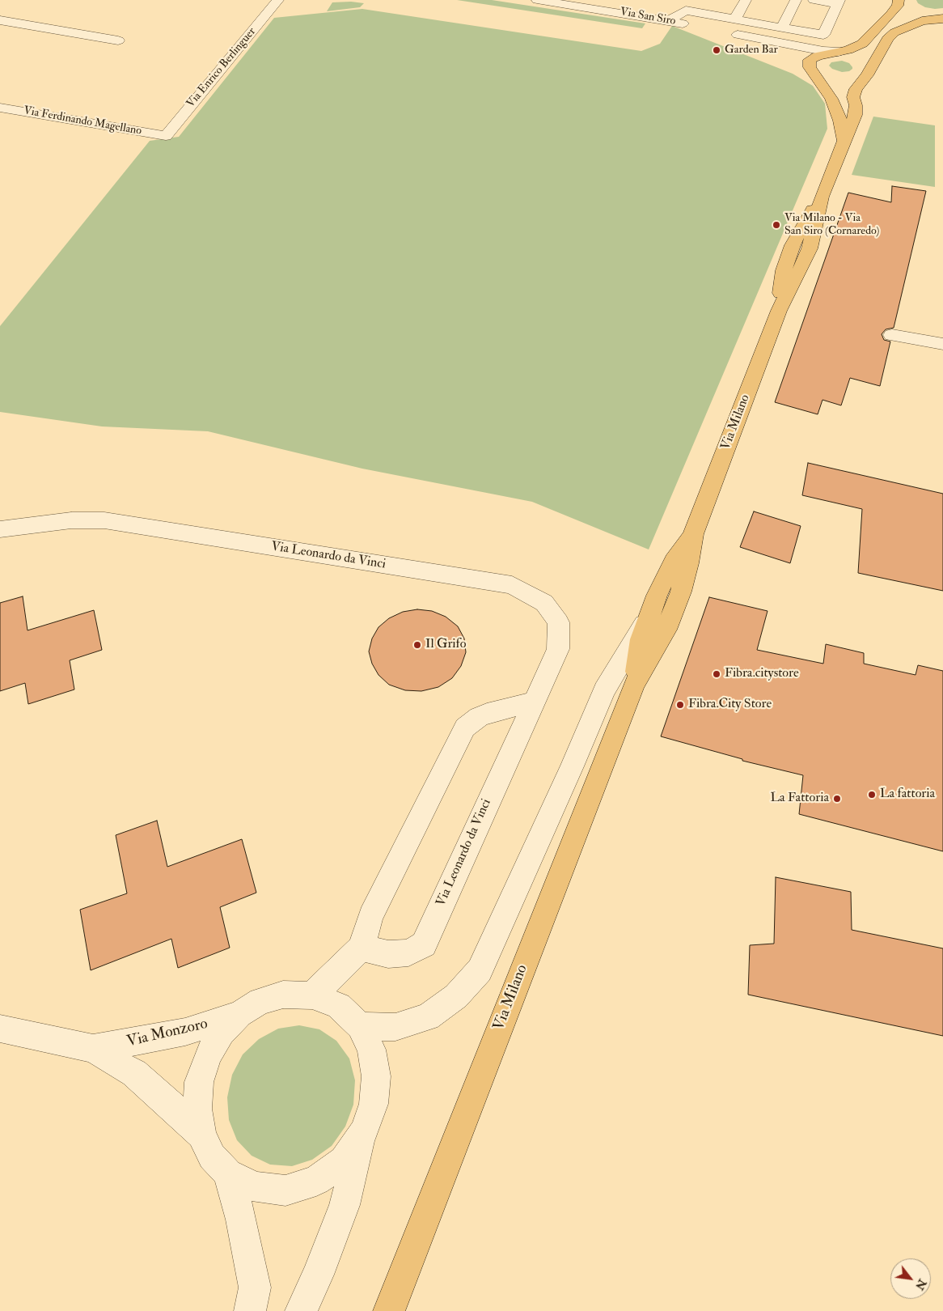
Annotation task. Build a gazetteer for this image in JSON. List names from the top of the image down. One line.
{"streets":{"main road":["Via Milano"],"street":["Via San Siro","Via Enrico Berlinguer","Via Ferdinando Magellano","Via Leonardo da Vinci","Via Monzoro"]},"crossings":[["Via Enrico Berlinguer","Via Ferdinando Magellano"]],"places":["Garden Bar","Via Milano - Via San Siro (Cornaredo)","Il Grifo","Fibra.citystore","Fibra.City Store","La fattoria","La Fattoria"],"north":"bottom right"}
